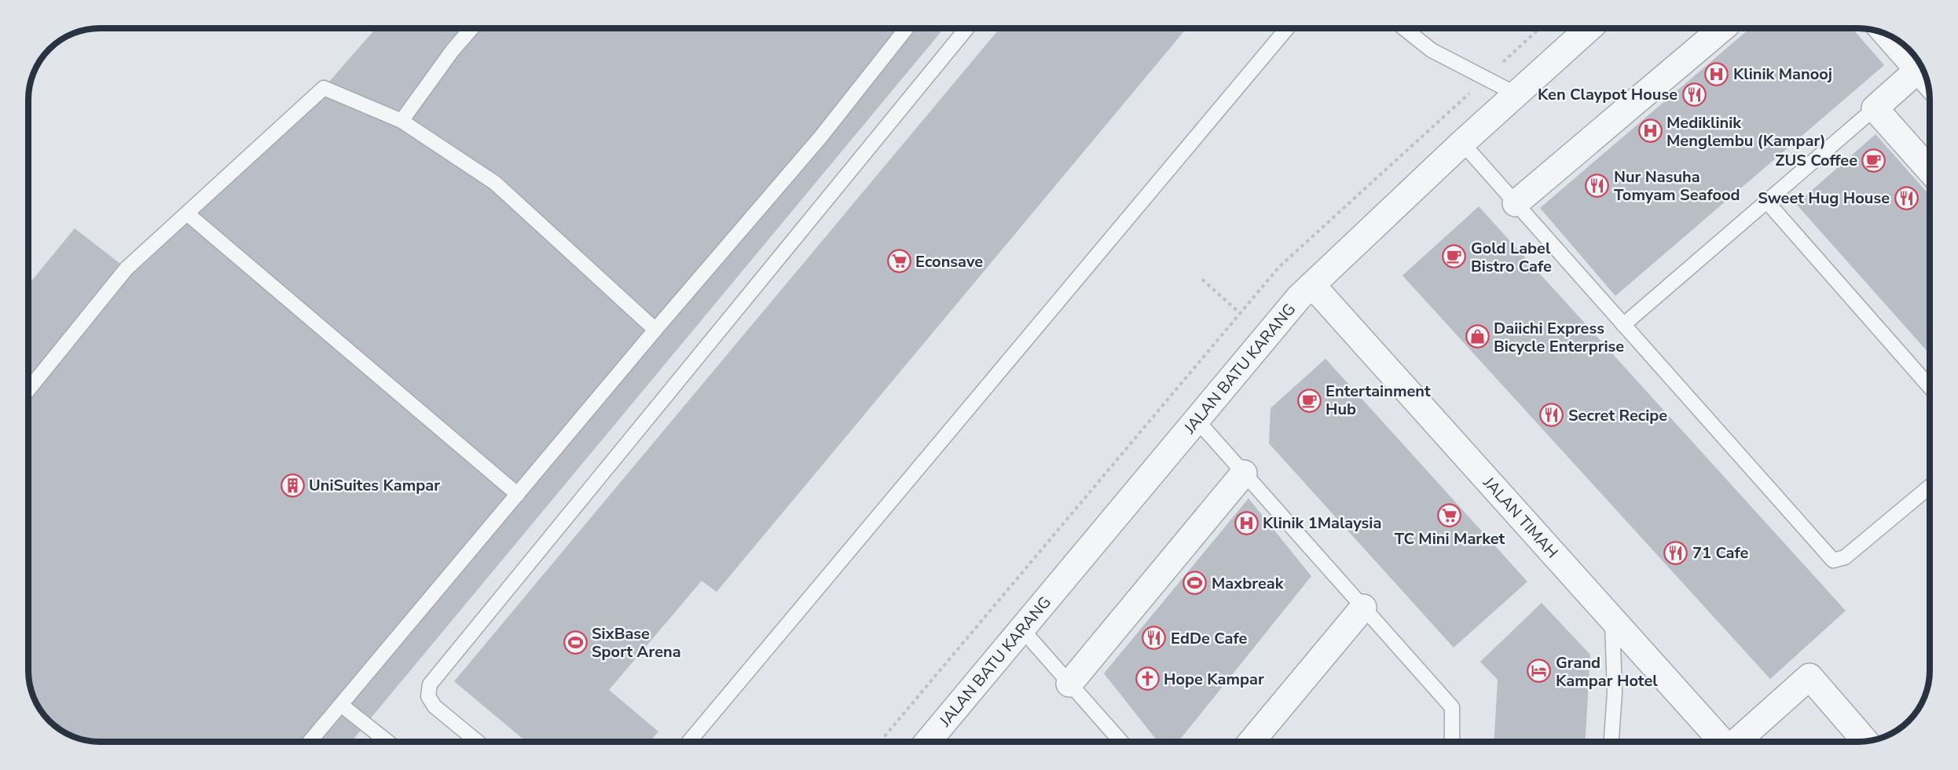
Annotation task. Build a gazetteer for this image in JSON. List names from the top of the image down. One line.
{"streets":{"street":["JALAN BATU KARANG","JALAN TIMAH"]},"crossings":[["JALAN BATU KARANG","JALAN TIMAH"]],"places":{"hospital":["Klinik Manooj","Mediklinik Menglembu (Kampar)","Klinik 1Malaysia"],"restaurant":["Ken Claypot House","Nur Nasuha Tomyam Seafood","Sweet Hug House","Secret Recipe","71 Cafe","EdDe Cafe"],"cafe":["ZUS Coffee","Gold Label Bistro Cafe","Entertainment Hub"],"supermarket":["Econsave","TC Mini Market"],"shop":["Daiichi Express Bicycle Enterprise"],"building":["UniSuites Kampar"],"sports":["Maxbreak","SixBase Sport Arena"],"hotel":["Grand Kampar Hotel"],"church":["Hope Kampar"]}}
